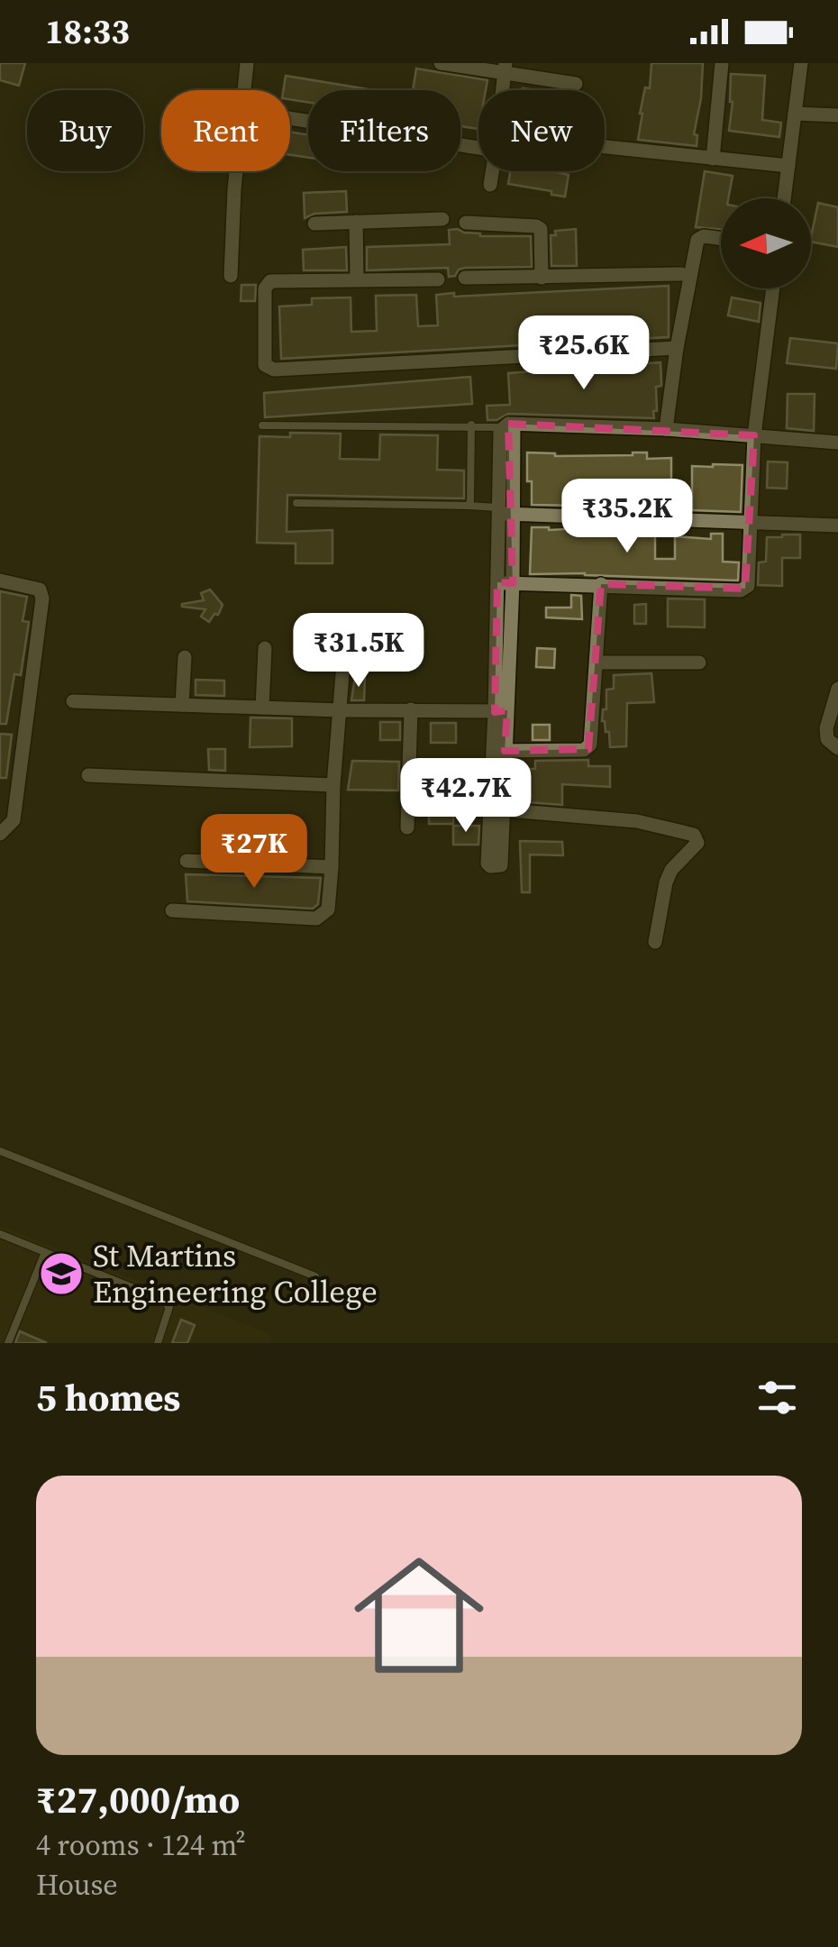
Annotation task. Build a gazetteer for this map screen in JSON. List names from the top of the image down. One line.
{"places":{"school or university":["St Martins Engineering College"]},"north":"left","page":{"status":"18:33","chip":["Buy","Rent","Filters","New"],"price":["₹25.6K","₹35.2K","₹31.5K","₹42.7K","₹27K"],"heading":"5 homes","list":[{"name":"₹27,000/mo","note":"4 rooms · 124 m² · House"}]}}
